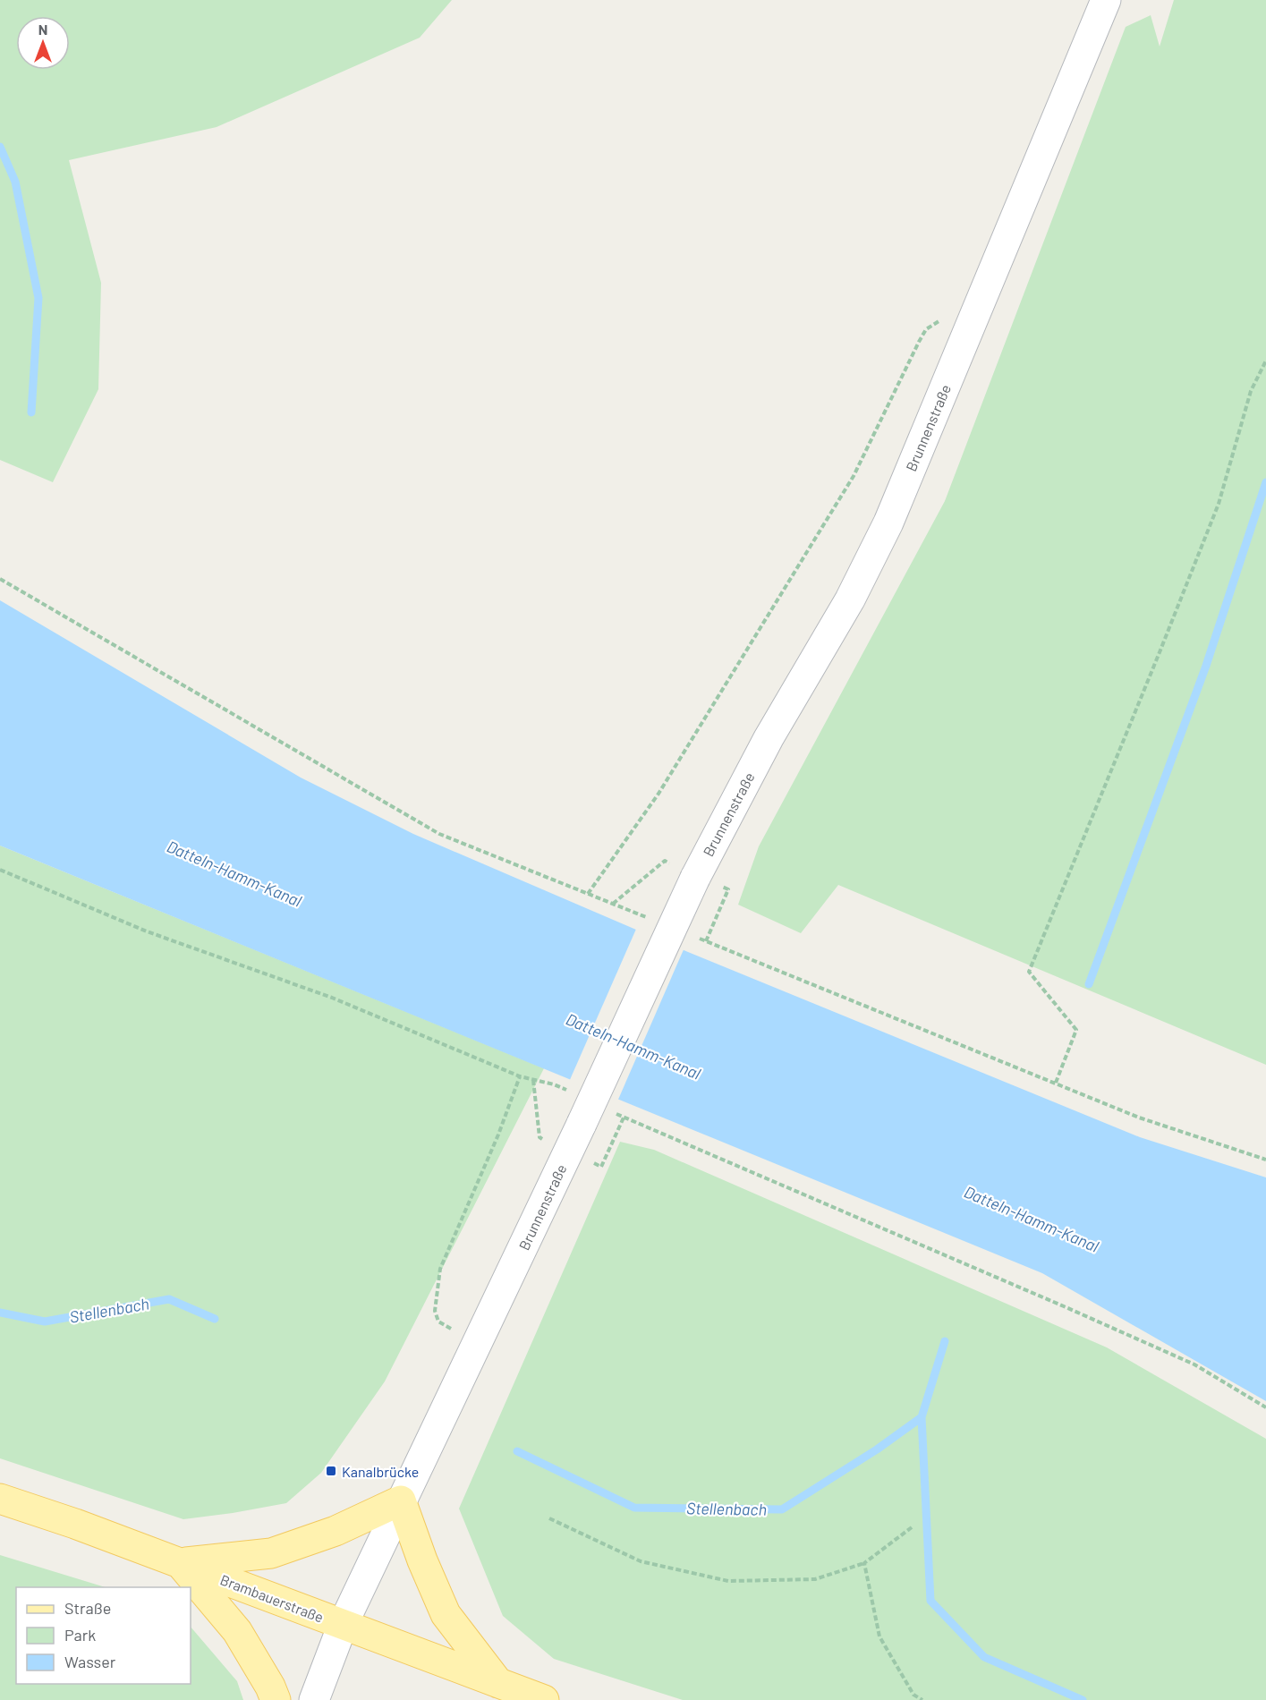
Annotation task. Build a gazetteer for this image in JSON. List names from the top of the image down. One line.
{"streets":{"main road":["Brambauerstraße"],"street":["Brunnenstraße"]},"crossings":[["Brunnenstraße","Brambauerstraße"]],"water":["Datteln-Hamm-Kanal","Stellenbach"],"places":{"transit":["Kanalbrücke"]},"legend":["Straße","Park","Wasser"],"north":"top"}
